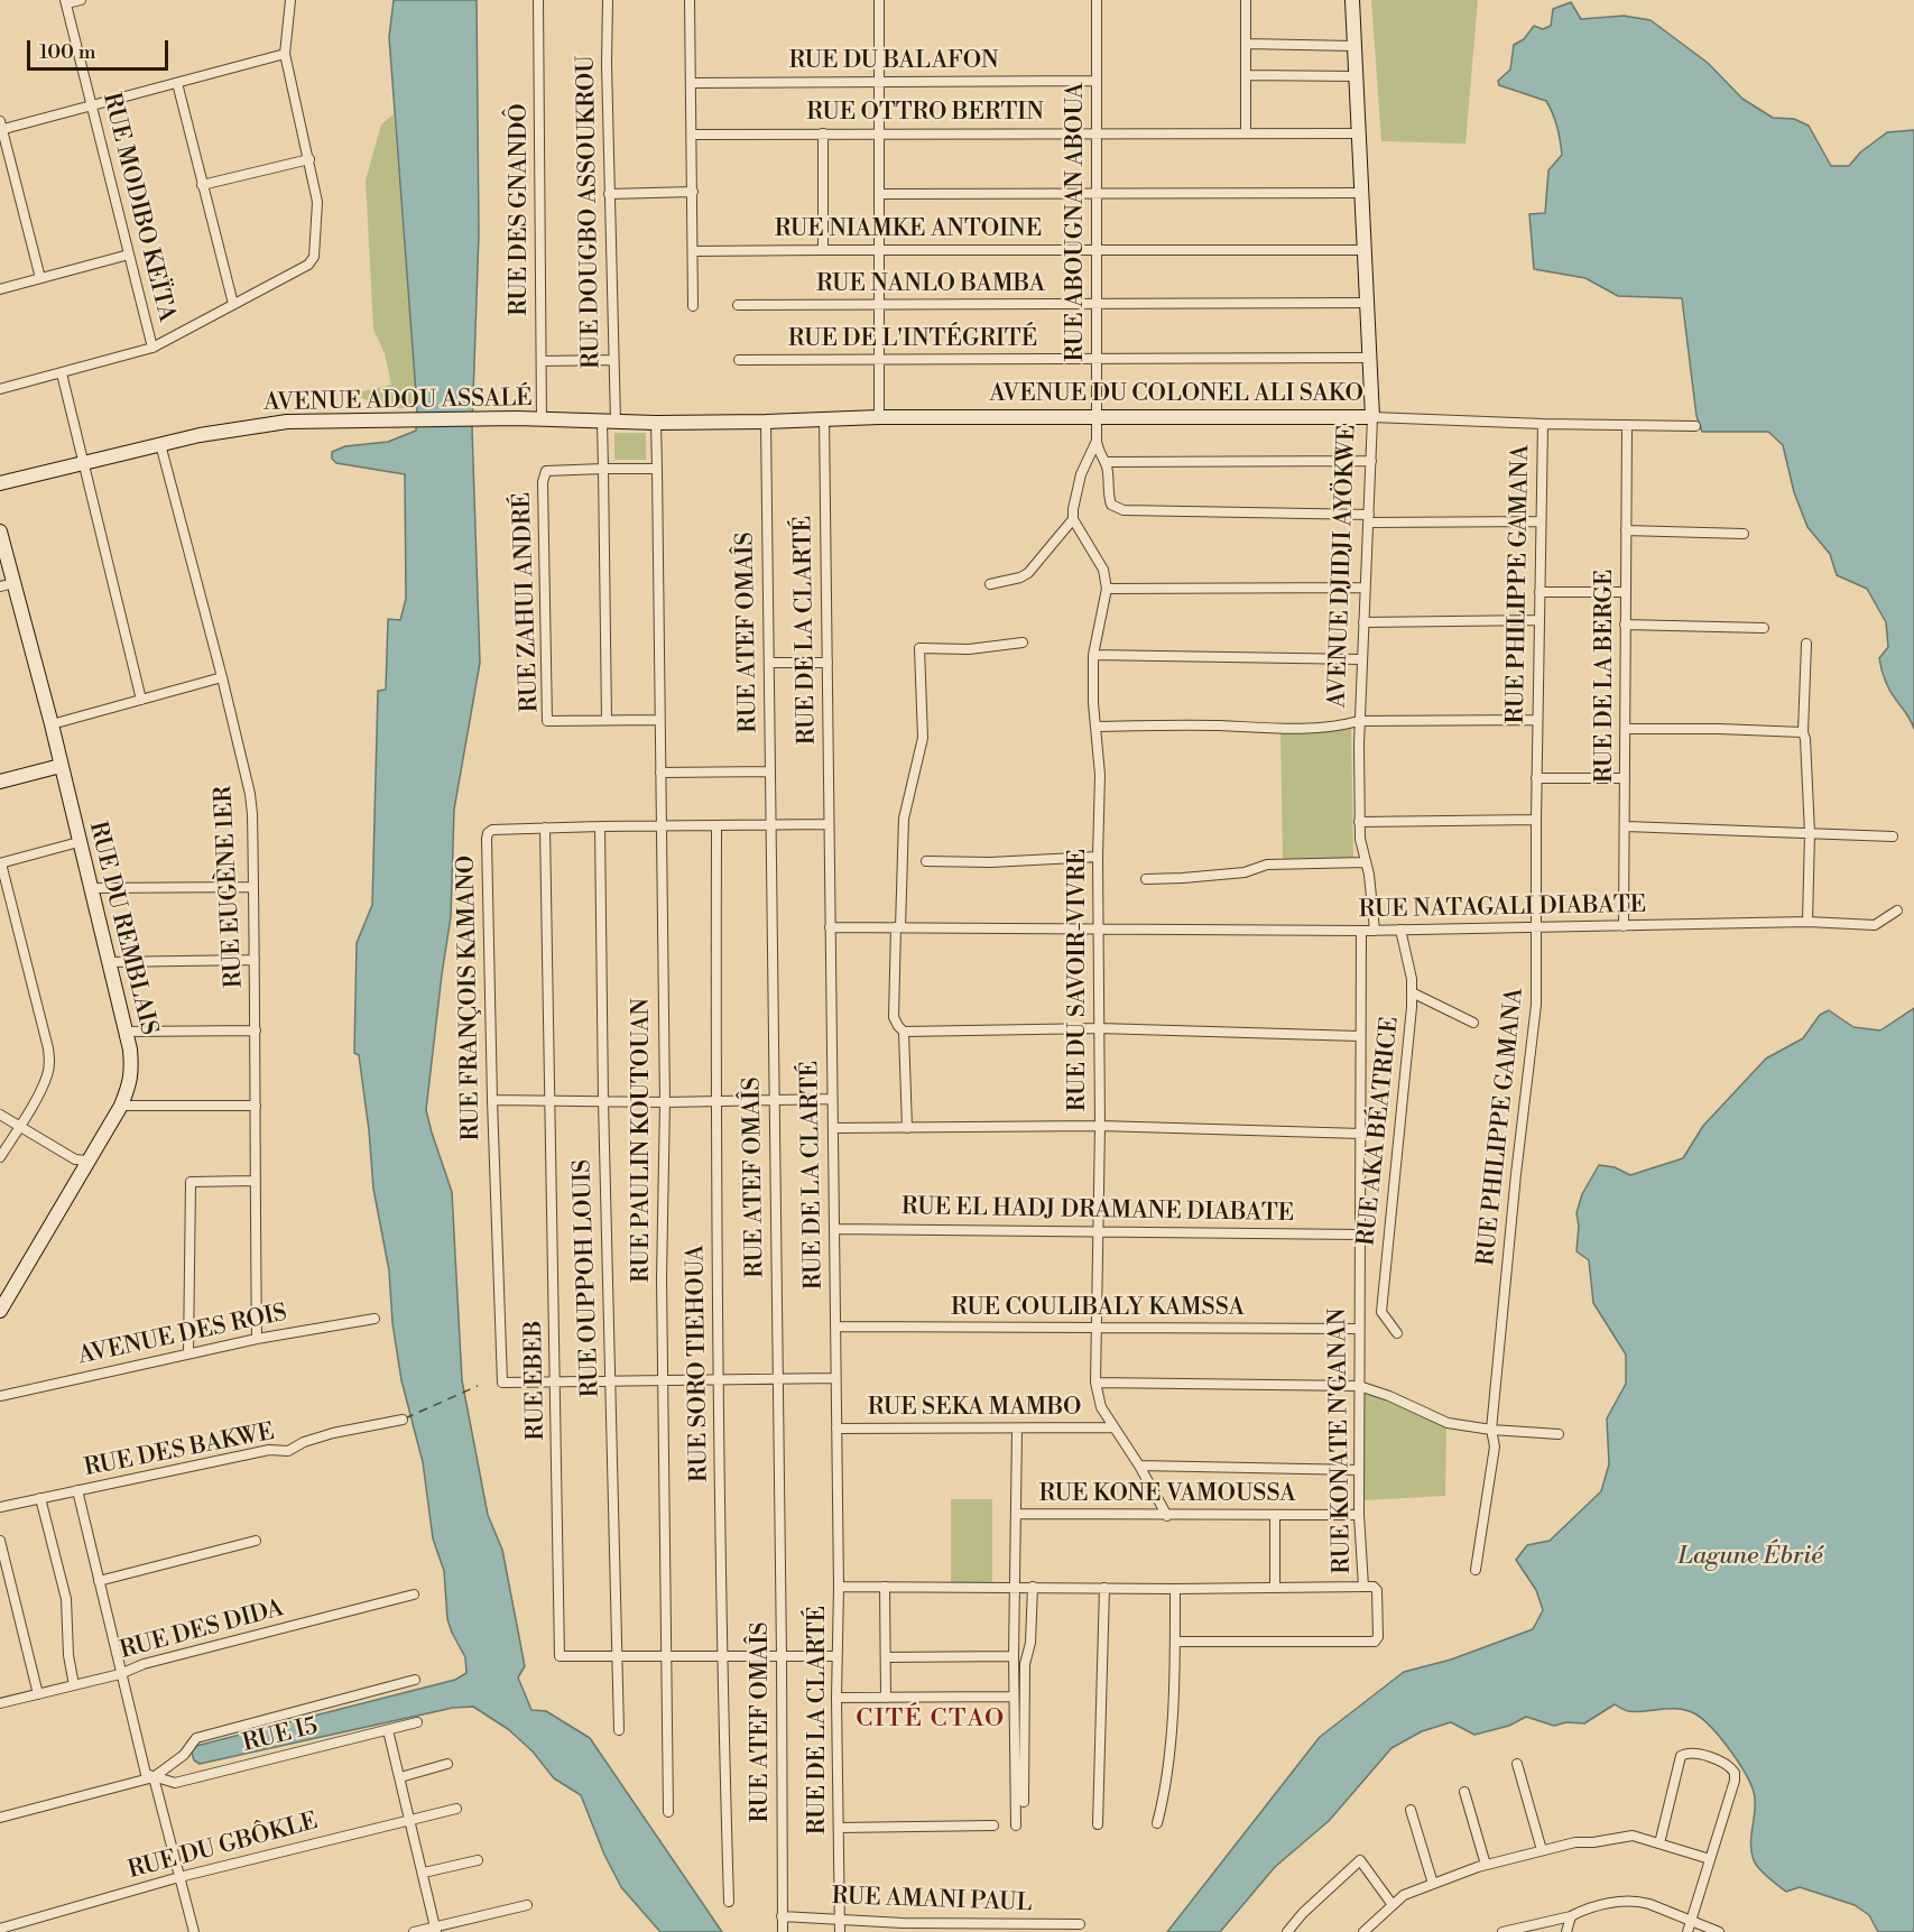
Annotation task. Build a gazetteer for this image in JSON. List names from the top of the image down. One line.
{"streets":{"street":["RUE DU BALAFON","RUE OTTRO BERTIN","RUE MODIBO KEÏTA","RUE DES GNANDÔ","RUE DOUGBO ASSOUKROU","RUE ABOUGNAN ABOUA","RUE NIAMKE ANTOINE","RUE NANLO BAMBA","RUE DE L'INTÉGRITÉ","AVENUE DU COLONEL ALI SAKO","AVENUE ADOU ASSALÉ","AVENUE DJIDJI AYÖKWE","RUE PHILIPPE GAMANA","RUE ZAHUI ANDRÉ","RUE DE LA CLARTÉ","RUE ATEF OMAÎS","RUE DE LA BERGE","RUE EUGÈNE 1ER","RUE NATAGALI DIABATE","RUE DU REMBLAIS","RUE DU SAVOIR-VIVRE","RUE FRANÇOIS KAMANO","RUE AKA BÉATRICE","RUE PAULIN KOUTOUAN","RUE EL HADJ DRAMANE DIABATE","RUE OUPPOH LOUIS","RUE COULIBALY KAMSSA","AVENUE DES ROIS","RUE SORO TIEHOUA","RUE EBEB","RUE SEKA MAMBO","RUE KONATE N'GANAN","RUE DES BAKWE","RUE KONE VAMOUSSA","RUE DES DIDA","RUE I5","RUE DU GBÔKLE","RUE AMANI PAUL"]},"crossings":[["RUE DU BALAFON","RUE ABOUGNAN ABOUA"],["RUE OTTRO BERTIN","RUE ABOUGNAN ABOUA"],["RUE OTTRO BERTIN","AVENUE DJIDJI AYÖKWE"],["RUE DES GNANDÔ","AVENUE ADOU ASSALÉ"],["RUE DOUGBO ASSOUKROU","AVENUE ADOU ASSALÉ"],["RUE DOUGBO ASSOUKROU","RUE ZAHUI ANDRÉ"],["RUE ABOUGNAN ABOUA","RUE NIAMKE ANTOINE"],["RUE ABOUGNAN ABOUA","RUE NANLO BAMBA"],["RUE ABOUGNAN ABOUA","RUE DE L'INTÉGRITÉ"],["RUE ABOUGNAN ABOUA","AVENUE DU COLONEL ALI SAKO"],["RUE ABOUGNAN ABOUA","AVENUE DJIDJI AYÖKWE"],["RUE NIAMKE ANTOINE","AVENUE DJIDJI AYÖKWE"],["RUE NANLO BAMBA","AVENUE DJIDJI AYÖKWE"],["RUE DE L'INTÉGRITÉ","AVENUE DJIDJI AYÖKWE"],["AVENUE DU COLONEL ALI SAKO","AVENUE ADOU ASSALÉ"],["AVENUE DU COLONEL ALI SAKO","AVENUE DJIDJI AYÖKWE"],["AVENUE DU COLONEL ALI SAKO","RUE PHILIPPE GAMANA"],["AVENUE DU COLONEL ALI SAKO","RUE DE LA CLARTÉ"],["AVENUE DU COLONEL ALI SAKO","RUE ATEF OMAÎS"],["AVENUE DU COLONEL ALI SAKO","RUE DE LA BERGE"],["AVENUE DU COLONEL ALI SAKO","RUE PAULIN KOUTOUAN"],["AVENUE ADOU ASSALÉ","RUE EUGÈNE 1ER"],["AVENUE ADOU ASSALÉ","RUE PAULIN KOUTOUAN"],["AVENUE DJIDJI AYÖKWE","RUE NATAGALI DIABATE"],["RUE PHILIPPE GAMANA","RUE NATAGALI DIABATE"],["RUE ZAHUI ANDRÉ","RUE PAULIN KOUTOUAN"],["RUE DE LA CLARTÉ","RUE NATAGALI DIABATE"],["RUE DE LA CLARTÉ","RUE FRANÇOIS KAMANO"],["RUE DE LA CLARTÉ","RUE EL HADJ DRAMANE DIABATE"],["RUE DE LA CLARTÉ","RUE COULIBALY KAMSSA"],["RUE DE LA CLARTÉ","RUE EBEB"],["RUE DE LA CLARTÉ","RUE SEKA MAMBO"],["RUE DE LA CLARTÉ","RUE KONATE N'GANAN"],["RUE DE LA CLARTÉ","RUE AMANI PAUL"],["RUE ATEF OMAÎS","RUE FRANÇOIS KAMANO"],["RUE ATEF OMAÎS","RUE EBEB"],["RUE ATEF OMAÎS","RUE AMANI PAUL"],["RUE DE LA BERGE","RUE NATAGALI DIABATE"],["RUE EUGÈNE 1ER","AVENUE DES ROIS"],["RUE NATAGALI DIABATE","RUE DU SAVOIR-VIVRE"],["RUE NATAGALI DIABATE","RUE AKA BÉATRICE"],["RUE NATAGALI DIABATE","RUE KONATE N'GANAN"],["RUE DU SAVOIR-VIVRE","RUE EL HADJ DRAMANE DIABATE"],["RUE DU SAVOIR-VIVRE","RUE COULIBALY KAMSSA"],["RUE DU SAVOIR-VIVRE","RUE SEKA MAMBO"],["RUE DU SAVOIR-VIVRE","RUE KONE VAMOUSSA"],["RUE FRANÇOIS KAMANO","RUE PAULIN KOUTOUAN"],["RUE FRANÇOIS KAMANO","RUE OUPPOH LOUIS"],["RUE FRANÇOIS KAMANO","RUE SORO TIEHOUA"],["RUE FRANÇOIS KAMANO","RUE EBEB"],["RUE PAULIN KOUTOUAN","RUE EBEB"],["RUE EL HADJ DRAMANE DIABATE","RUE KONATE N'GANAN"],["RUE OUPPOH LOUIS","RUE EBEB"],["RUE COULIBALY KAMSSA","RUE KONATE N'GANAN"],["RUE SORO TIEHOUA","RUE EBEB"],["RUE KONATE N'GANAN","RUE KONE VAMOUSSA"]],"districts":["CITÉ CTAO"],"water":["Lagune Ébrié"],"scale_bar":"100 m"}
